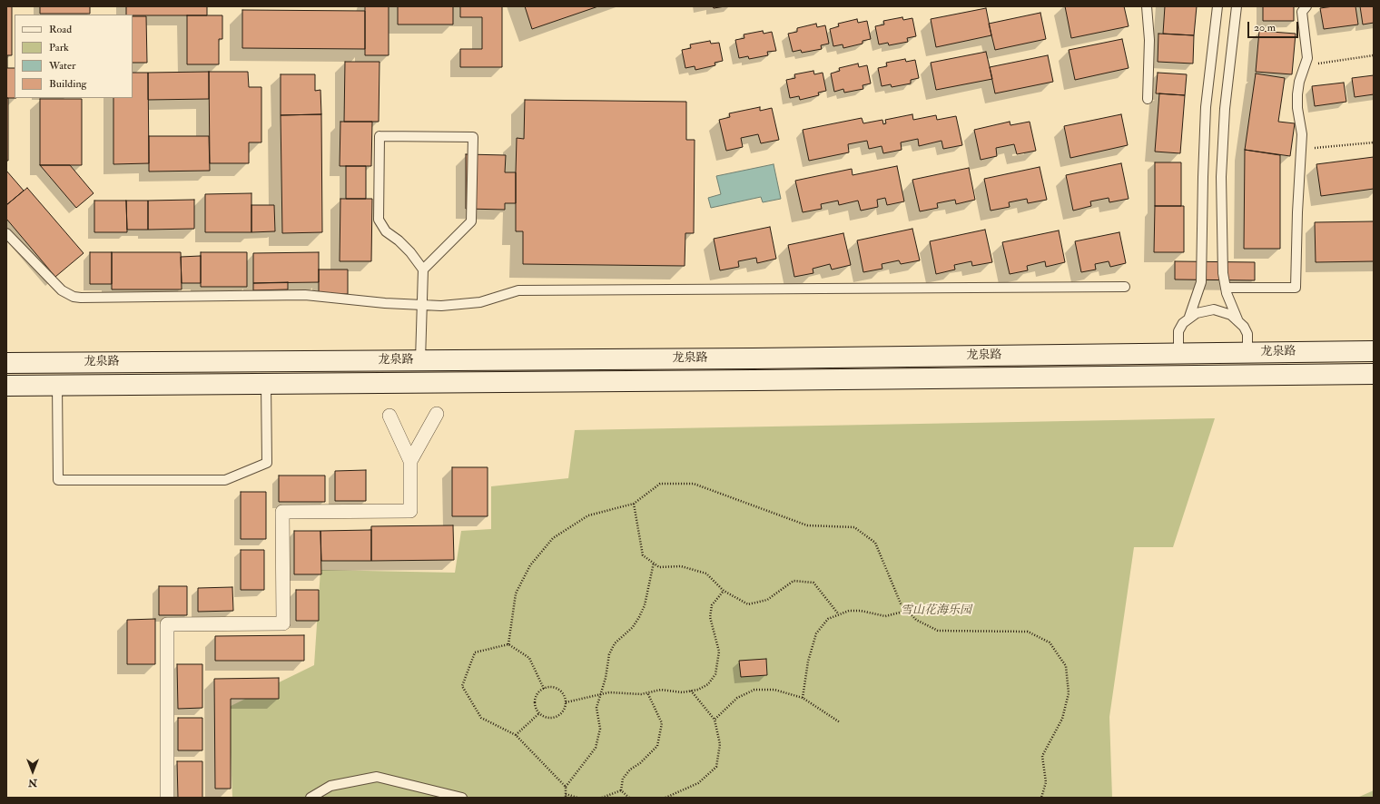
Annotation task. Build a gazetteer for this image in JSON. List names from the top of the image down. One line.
{"streets":{"main road":["龙泉路"]},"parks":["雪山花海乐园"],"legend":["Road","Park","Water","Building"],"scale_bar":"20 m","north":"bottom"}
